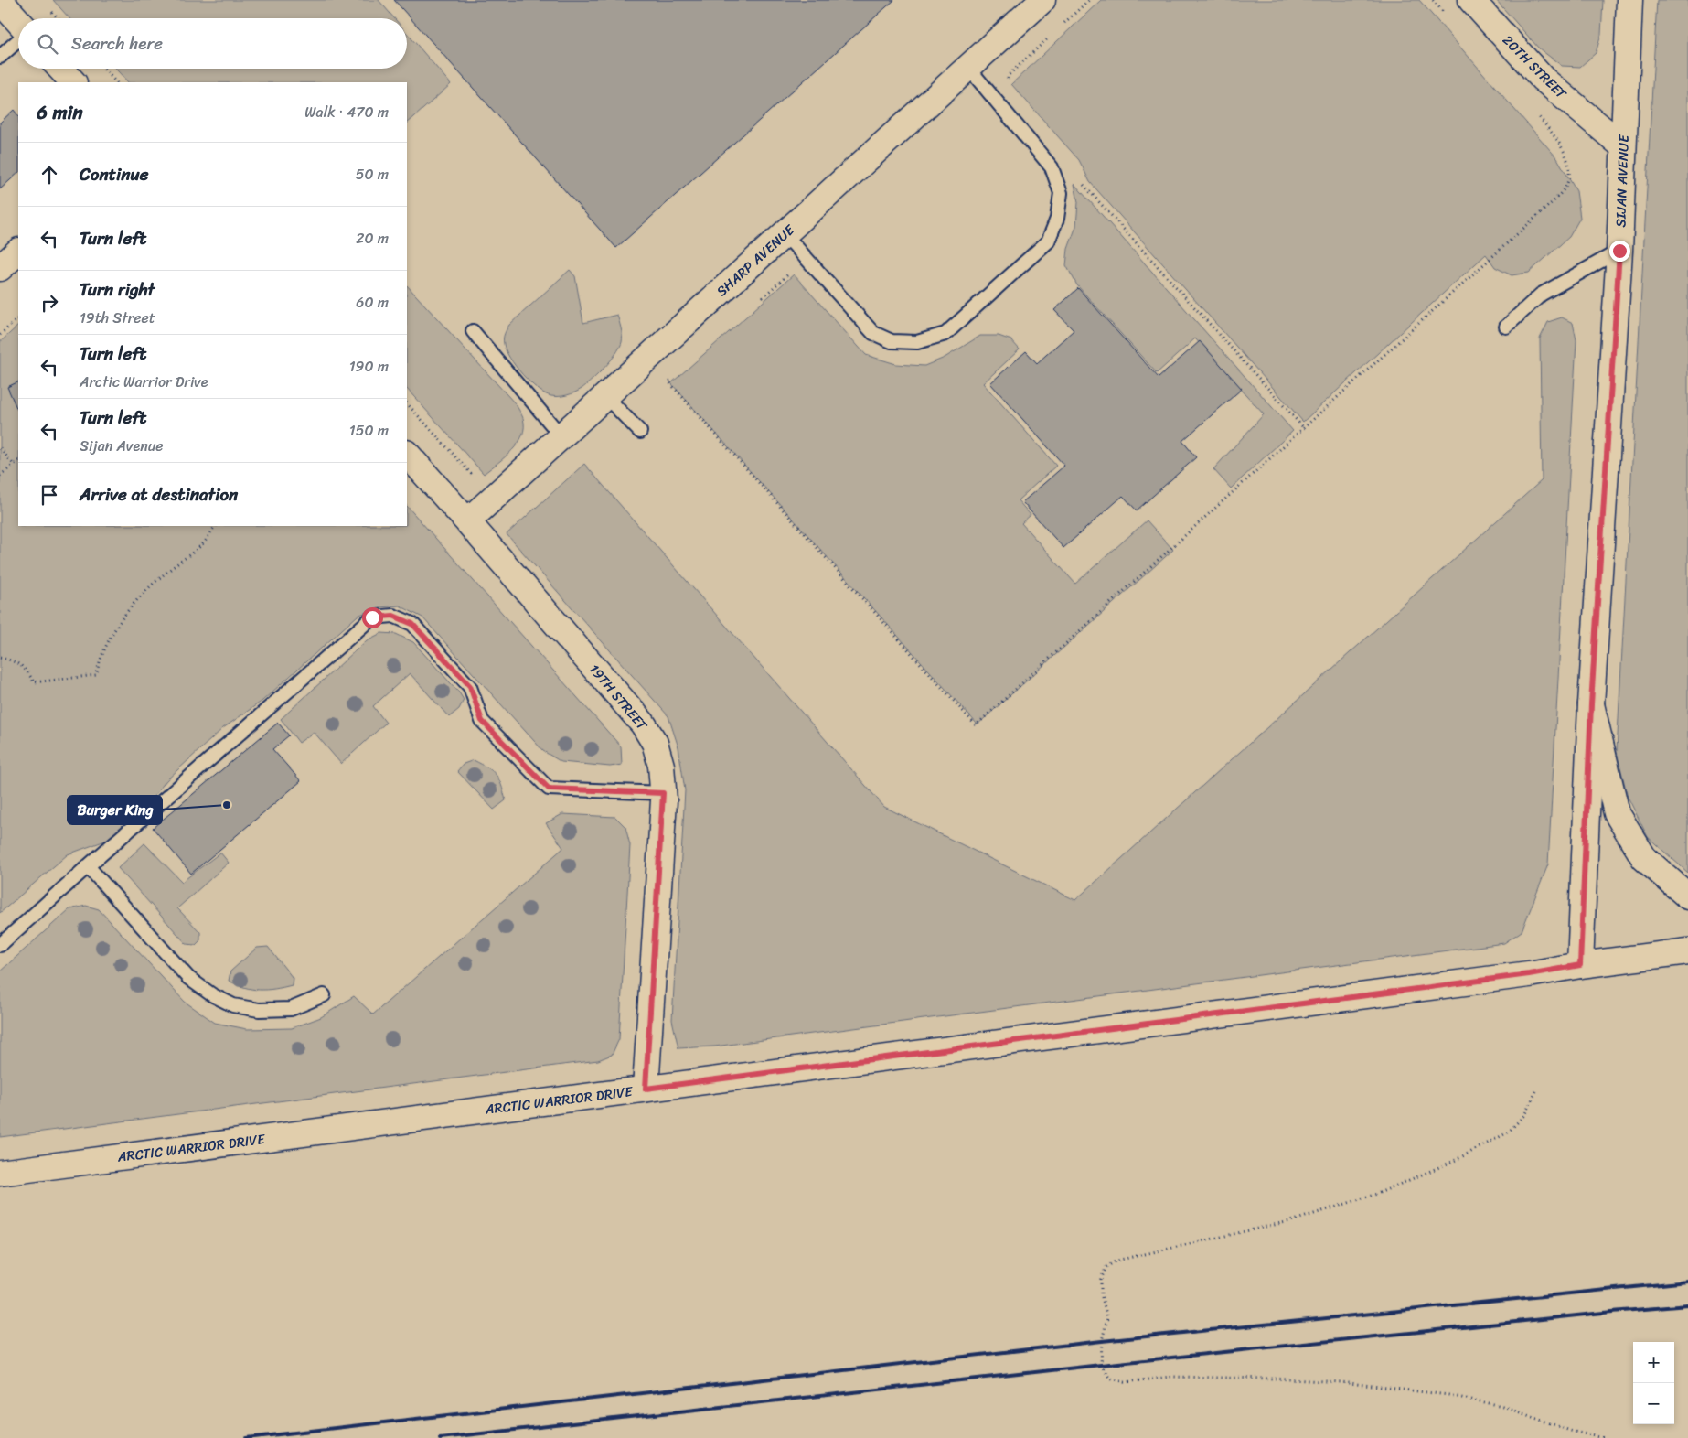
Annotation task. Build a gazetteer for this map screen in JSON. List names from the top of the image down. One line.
{"streets":{"street":["20TH STREET","SIJAN AVENUE","SHARP AVENUE","19TH STREET","ARCTIC WARRIOR DRIVE"]},"crossings":[["20TH STREET","SIJAN AVENUE"],["SIJAN AVENUE","ARCTIC WARRIOR DRIVE"],["SHARP AVENUE","19TH STREET"],["19TH STREET","ARCTIC WARRIOR DRIVE"]],"places":["Burger King"],"page":{"search":"Search here","heading":["6 min","Walk · 470 m"],"list":[["Continue","50 m"],["Turn left","20 m"],["Turn right","19th Street","60 m"],["Turn left","Arctic Warrior Drive","190 m"],["Turn left","Sijan Avenue","150 m"],"Arrive at destination"],"map_buttons":["+","−"]}}
